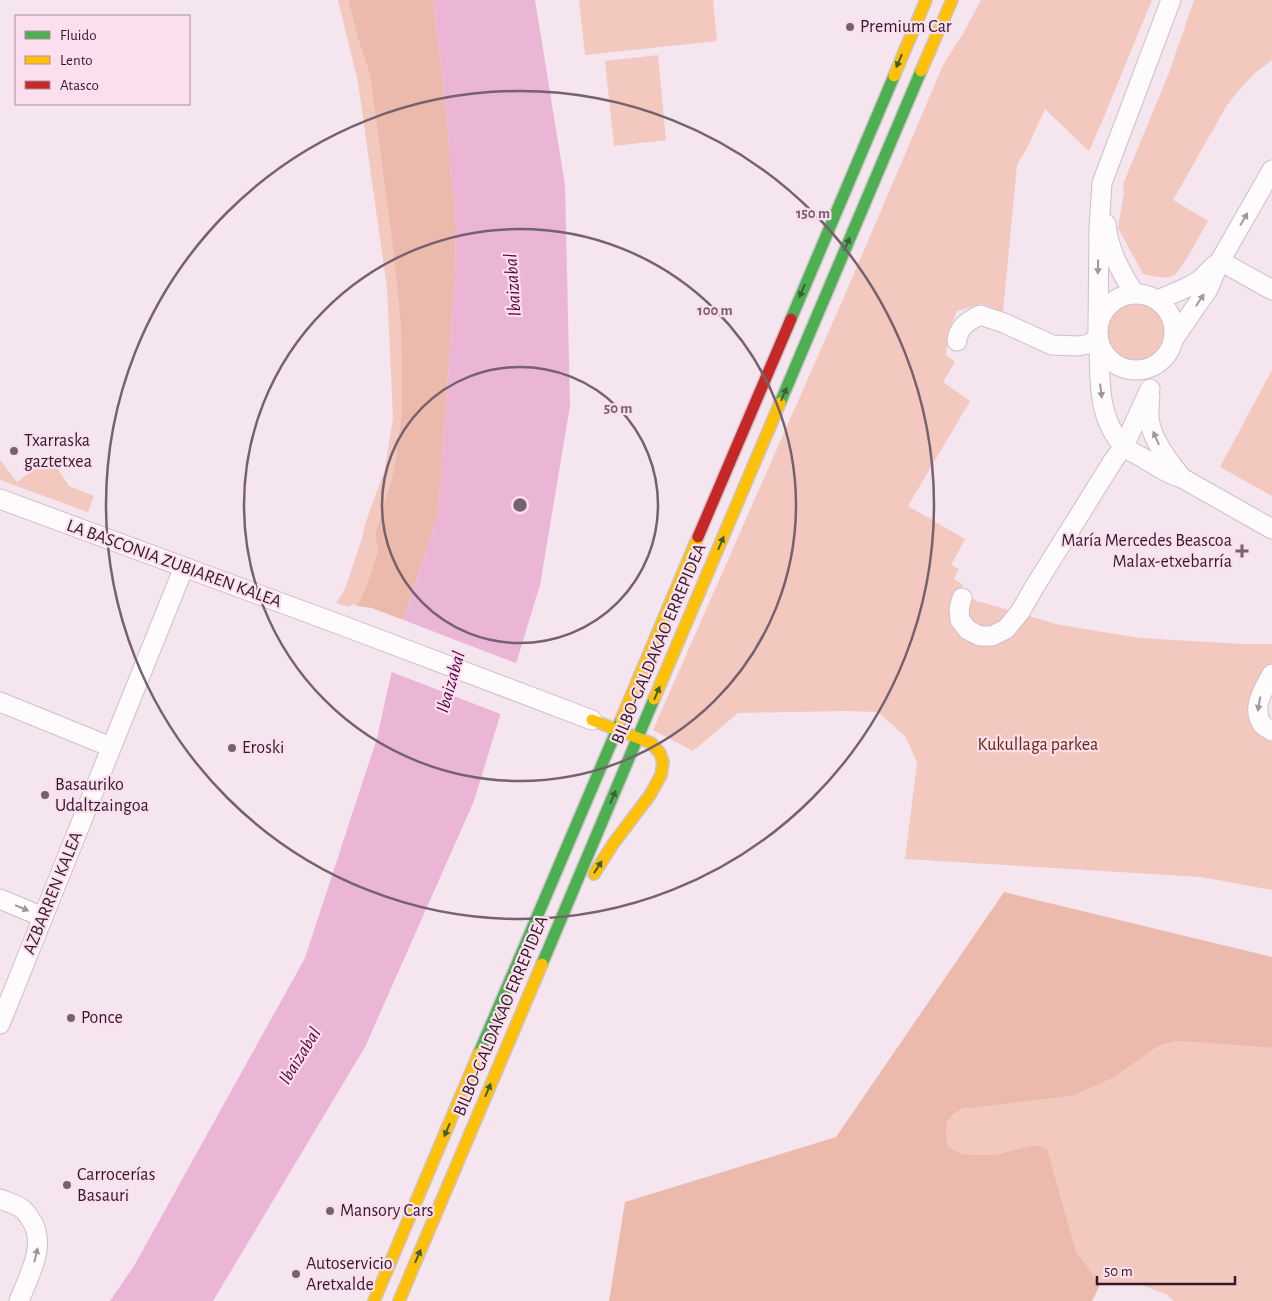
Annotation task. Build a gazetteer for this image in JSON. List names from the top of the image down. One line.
{"streets":{"highway":["BILBO-GALDAKAO ERREPIDEA"],"street":["LA BASCONIA ZUBIAREN KALEA","AZBARREN KALEA"]},"crossings":[["LA BASCONIA ZUBIAREN KALEA","AZBARREN KALEA"]],"water":["Ibaizabal"],"parks":["Kukullaga parkea"],"places":{"other":["Premium Car","Txarraska gaztetxea","Eroski","Basauriko Udaltzaingoa","Ponce","Carrocerías Basauri","Mansory Cars","Autoservicio Aretxalde"],"health":["María Mercedes Beascoa Malax-etxebarría"]},"legend":["Fluido","Lento","Atasco"],"scale_bar":"50 m","rings":["150 m","100 m","50 m"]}
